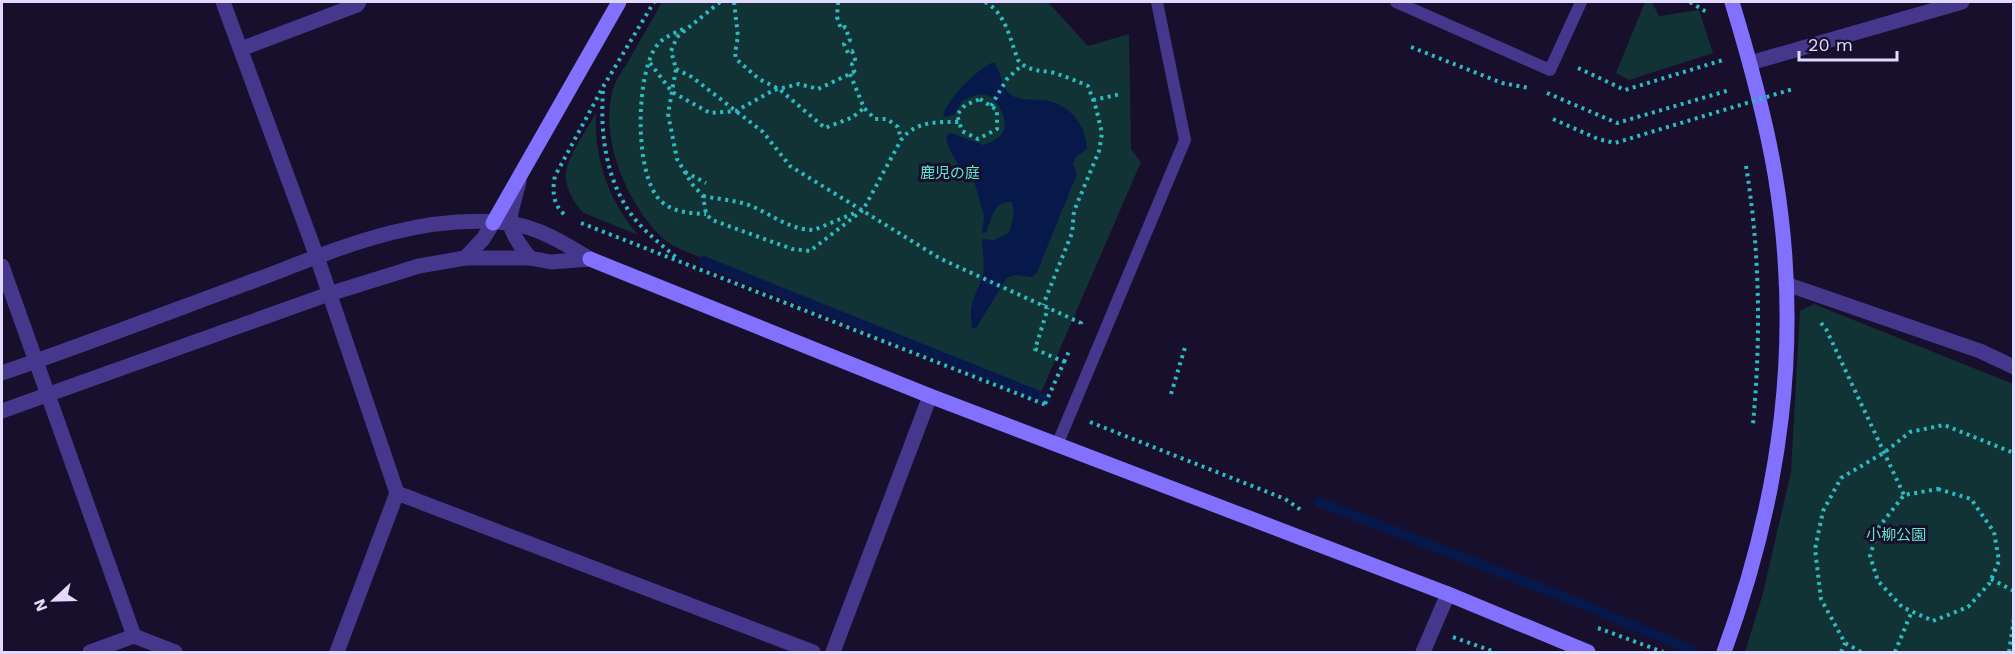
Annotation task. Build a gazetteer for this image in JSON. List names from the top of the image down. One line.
{"parks":["鹿児の庭","小柳公園"],"scale_bar":"20 m","north":"left"}
